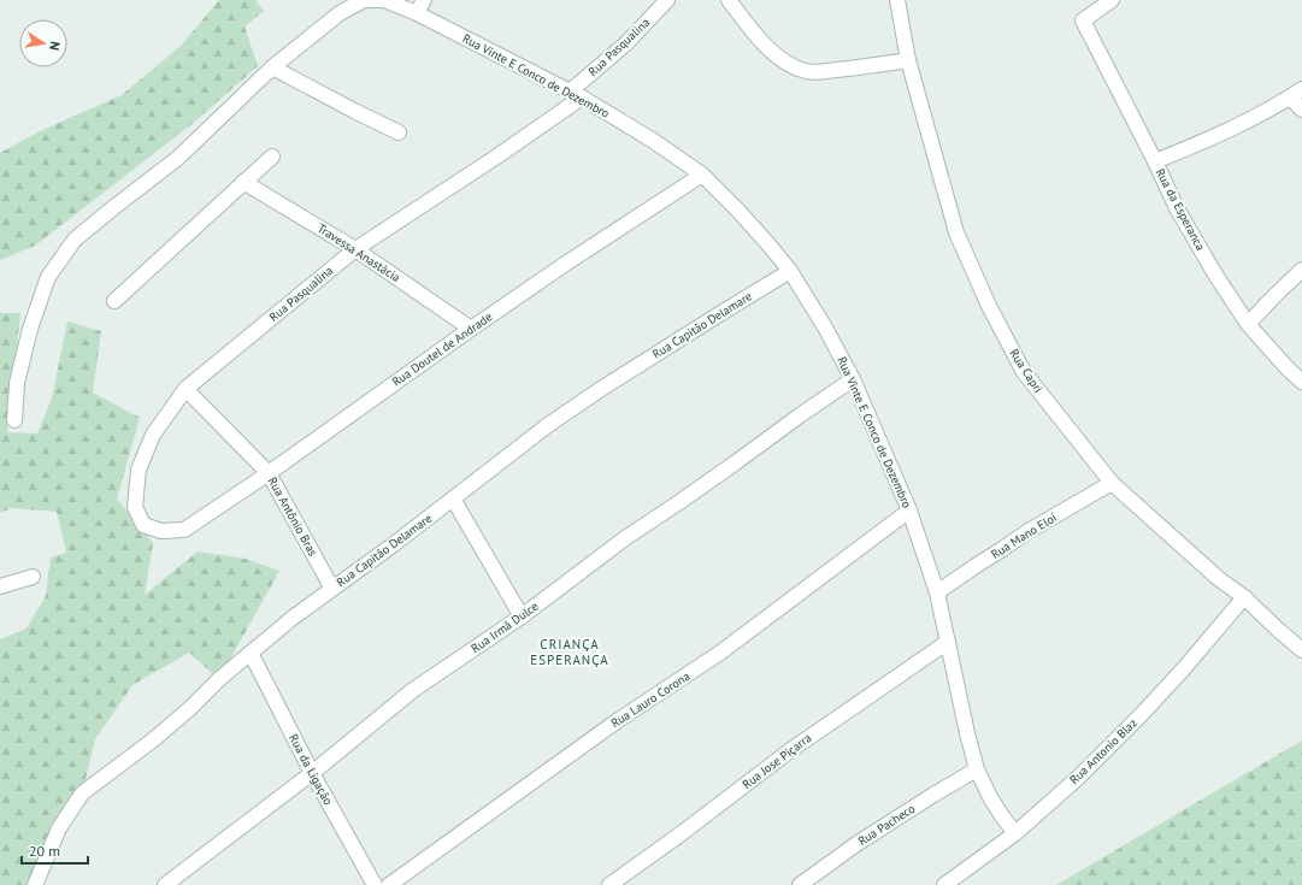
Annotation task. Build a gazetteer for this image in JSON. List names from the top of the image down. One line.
{"streets":{"street":["Rua Pasqualina","Rua Vinte E Conco de Dezembro","Rua da Esperanca","Travessa Anastácia","Rua Capitão Delamare","Rua Doutel de Andrade","Rua Capri","Rua Antônio Bras","Rua Mano Eloi","Rua Irmã Dulce","Rua Lauro Corona","Rua Antonio Blaz","Rua Jose Piçarra","Rua da Ligação","Rua Pacheco"]},"crossings":[["Rua Pasqualina","Rua Vinte E Conco de Dezembro"],["Rua Pasqualina","Travessa Anastácia"],["Rua Pasqualina","Rua Doutel de Andrade"],["Rua Pasqualina","Rua Antônio Bras"],["Rua Vinte E Conco de Dezembro","Rua Capitão Delamare"],["Rua Vinte E Conco de Dezembro","Rua Doutel de Andrade"],["Rua Vinte E Conco de Dezembro","Rua Mano Eloi"],["Rua Vinte E Conco de Dezembro","Rua Irmã Dulce"],["Rua Vinte E Conco de Dezembro","Rua Lauro Corona"],["Rua Vinte E Conco de Dezembro","Rua Antonio Blaz"],["Rua Vinte E Conco de Dezembro","Rua Jose Piçarra"],["Rua Vinte E Conco de Dezembro","Rua Pacheco"],["Travessa Anastácia","Rua Doutel de Andrade"],["Rua Capitão Delamare","Rua Antônio Bras"],["Rua Capitão Delamare","Rua da Ligação"],["Rua Doutel de Andrade","Rua Antônio Bras"],["Rua Capri","Rua Mano Eloi"],["Rua Capri","Rua Antonio Blaz"],["Rua Irmã Dulce","Rua da Ligação"]],"districts":["CRIANÇA ESPERANÇA"],"scale_bar":"20 m","north":"right"}
